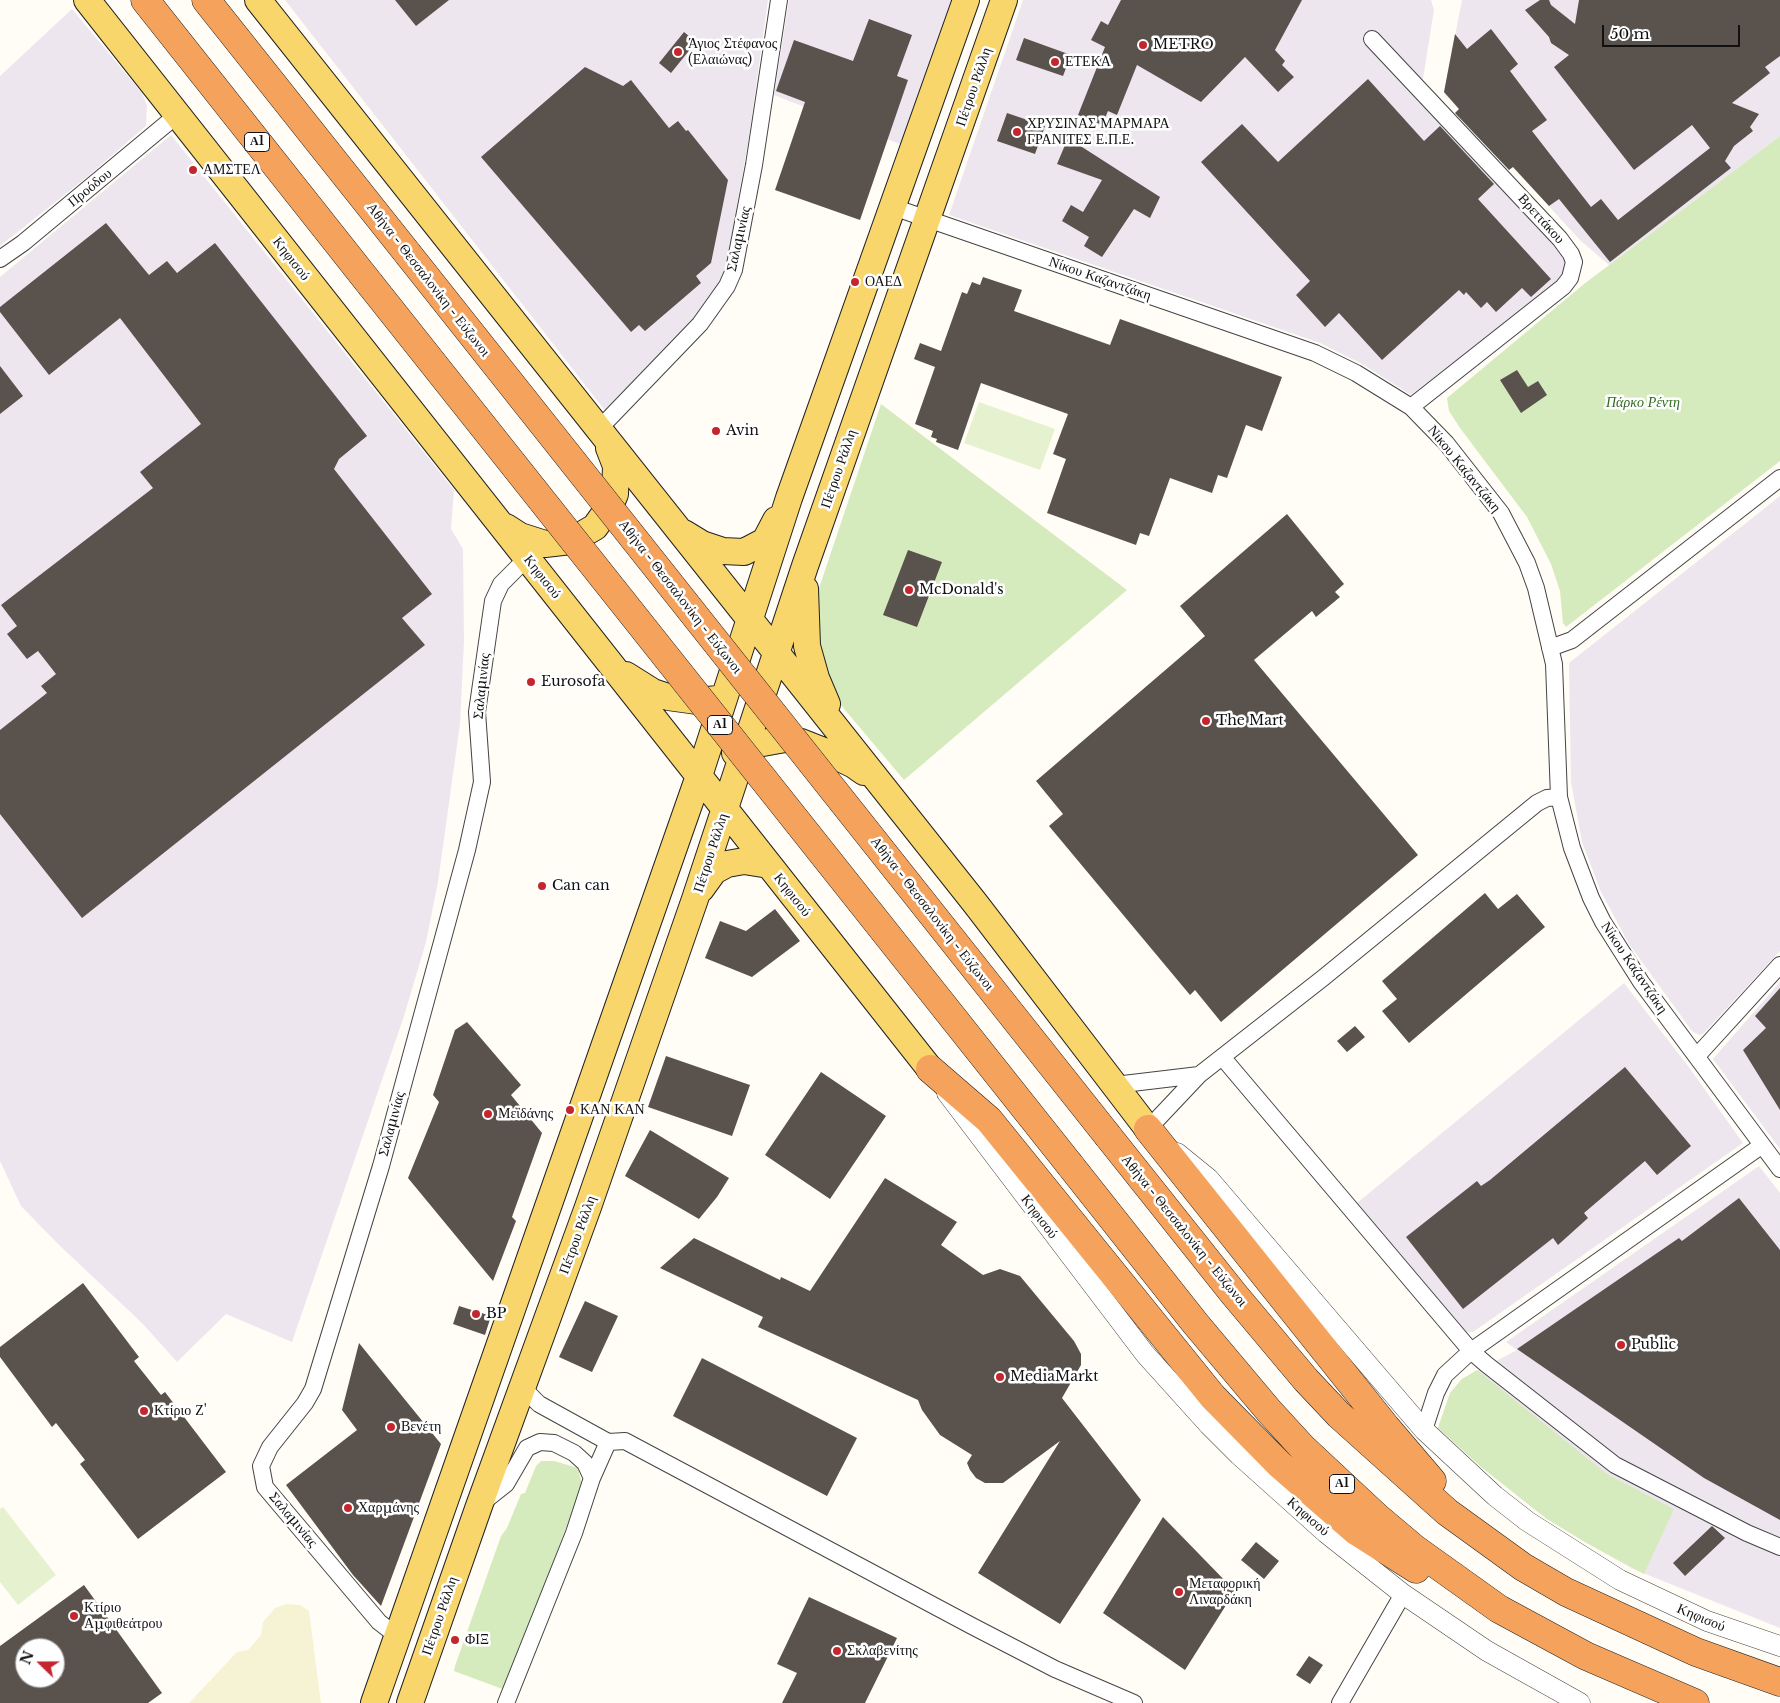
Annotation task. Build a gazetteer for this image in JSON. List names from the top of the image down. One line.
{"streets":{"highway":["Α1","Αθήνα - Θεσσαλονίκη - Εύζωνοι"],"main road":["Πέτρου Ράλλη","Κηφισού"],"street":["Προόδου","Βρεττάκου","Σαλαμινίας","Νίκου Καζαντζάκη"]},"crossings":[["Πέτρου Ράλλη","Κηφισού"],["Πέτρου Ράλλη","Νίκου Καζαντζάκη"],["Προόδου","Κηφισού"],["Βρεττάκου","Νίκου Καζαντζάκη"],["Σαλαμινίας","Κηφισού"]],"parks":["Πάρκο Ρέντη"],"places":["METRO","Άγιος Στέφανος (Ελαιώνας)","ΕΤΕΚΑ","ΧΡΥΣΙΝΑΣ ΜΑΡΜΑΡΑ ΓΡΑΝΙΤΕΣ Ε.Π.Ε.","ΑΜΣΤΕΛ","ΟΑΕΔ","Avin","McDonald's","Eurosofa","The Mart","Can can","ΚΑΝ ΚΑΝ","Μεϊδάνης","BP","Public","MediaMarkt","Κτίριο Ζ'","Βενέτη","Χαρμάνης","Μεταφορική Λιναρδάκη","Κτίριο Αμφιθεάτρου","ΦΙΞ","Σκλαβενίτης"],"scale_bar":"50 m","north":"left"}
